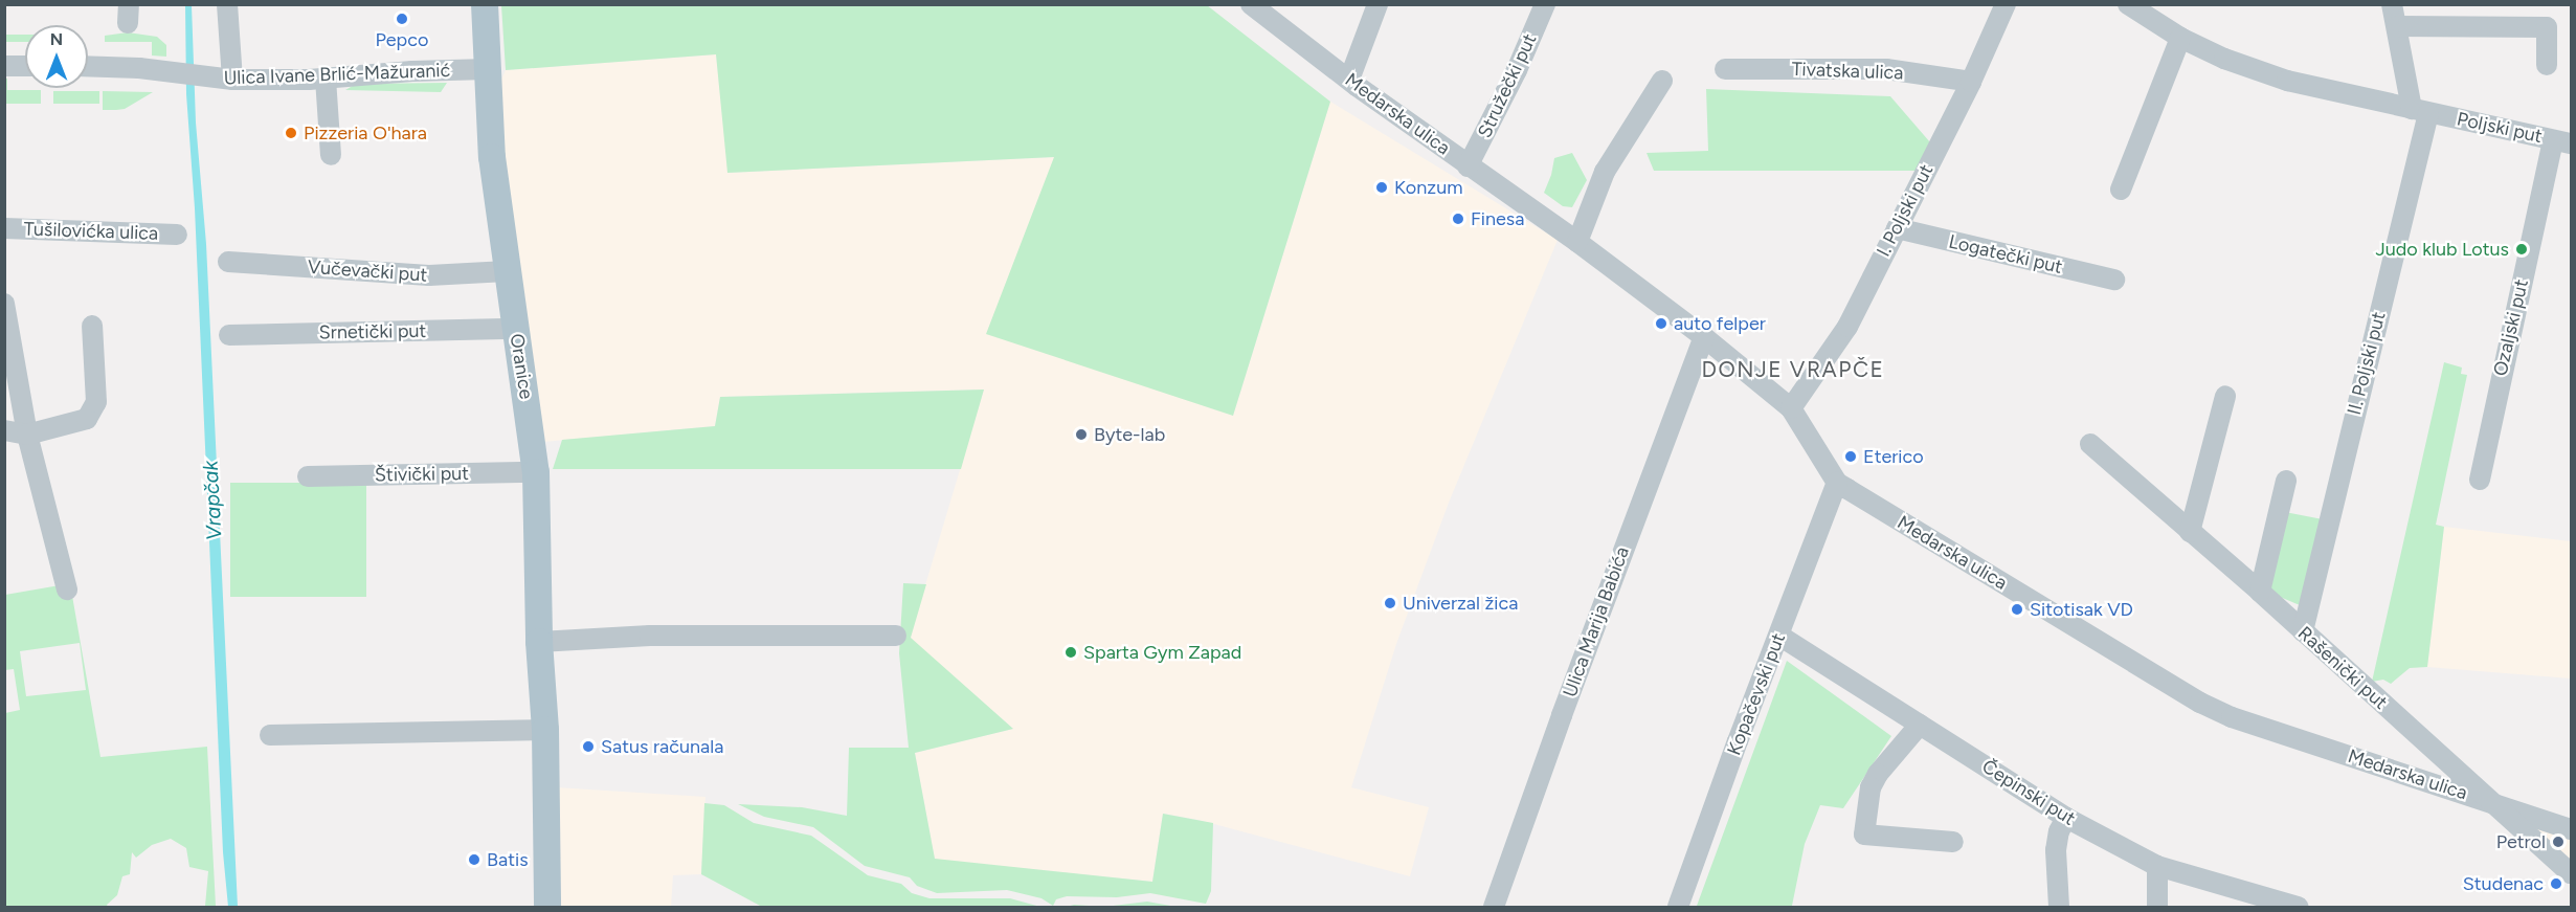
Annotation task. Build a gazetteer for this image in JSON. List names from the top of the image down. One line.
{"streets":{"main road":["Oranice"],"street":["Tivatska ulica","Ulica Ivane Brlić-Mažuranić","Stružečki put","Medarska ulica","Poljski put","I. Poljski put","Tušilovićka ulica","Logatečki put","Vučevački put","Ozaljski put","Srnetički put","II. Poljski put","Štivički put","Ulica Marija Babića","Rašenički put","Kopačevski put","Čepinski put"]},"crossings":[["Tivatska ulica","I. Poljski put"],["Ulica Ivane Brlić-Mažuranić","Oranice"],["Stružečki put","Medarska ulica"],["Medarska ulica","I. Poljski put"],["Medarska ulica","Ulica Marija Babića"],["Medarska ulica","Rašenički put"],["Medarska ulica","Kopačevski put"],["Poljski put","Ozaljski put"],["Poljski put","II. Poljski put"],["I. Poljski put","Logatečki put"],["Vučevački put","Oranice"],["Srnetički put","Oranice"],["II. Poljski put","Rašenički put"],["Oranice","Štivički put"],["Kopačevski put","Čepinski put"]],"districts":["DONJE VRAPČE"],"water":["Vrapčak"],"places":["Pepco","Pizzeria O'hara","Konzum","Finesa","Judo klub Lotus","auto felper","Byte-lab","Eterico","Univerzal žica","Sitotisak VD","Sparta Gym Zapad","Satus računala","Petrol","Batis","Studenac"],"north":"top"}
